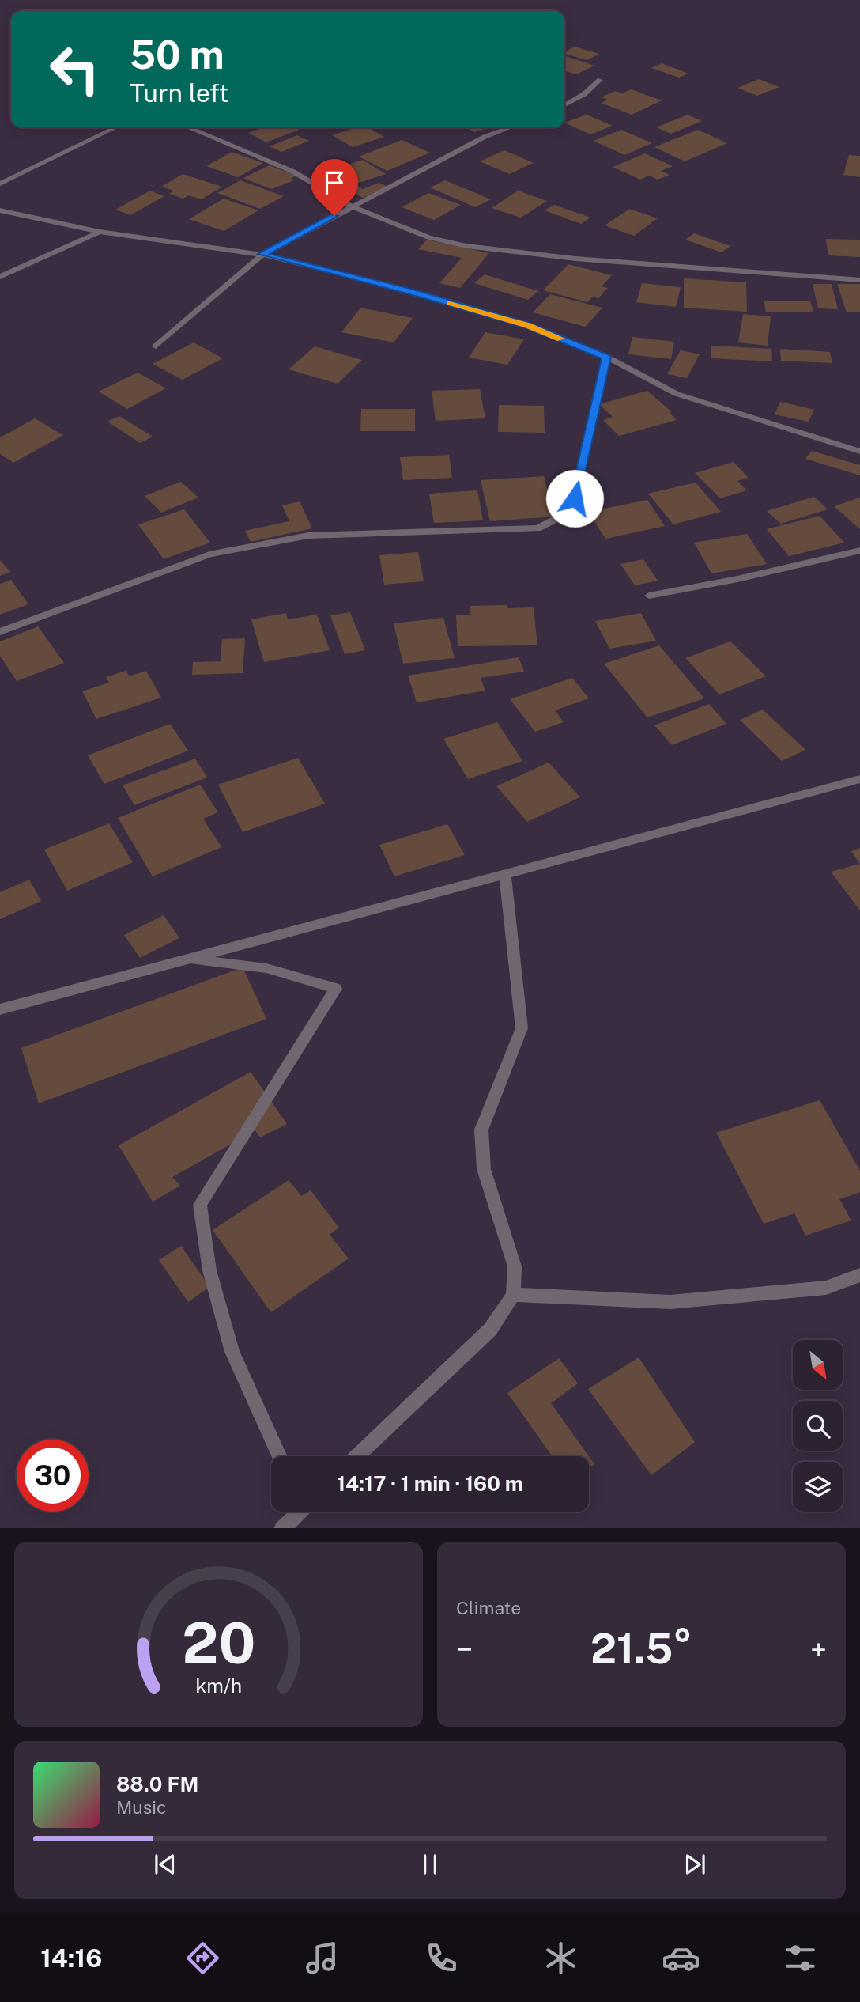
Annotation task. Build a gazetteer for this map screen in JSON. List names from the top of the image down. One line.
{"north":"bottom right","page":{"turn":["50 m","Turn left"],"limit":"30","trip":"14:17 · 1 min · 160 m","tile":"Climate","heat":["−","21.5°","+"],"song":["88.0 FM","Music"],"tabs":"14:16","gauge":["20","km/h"]}}
